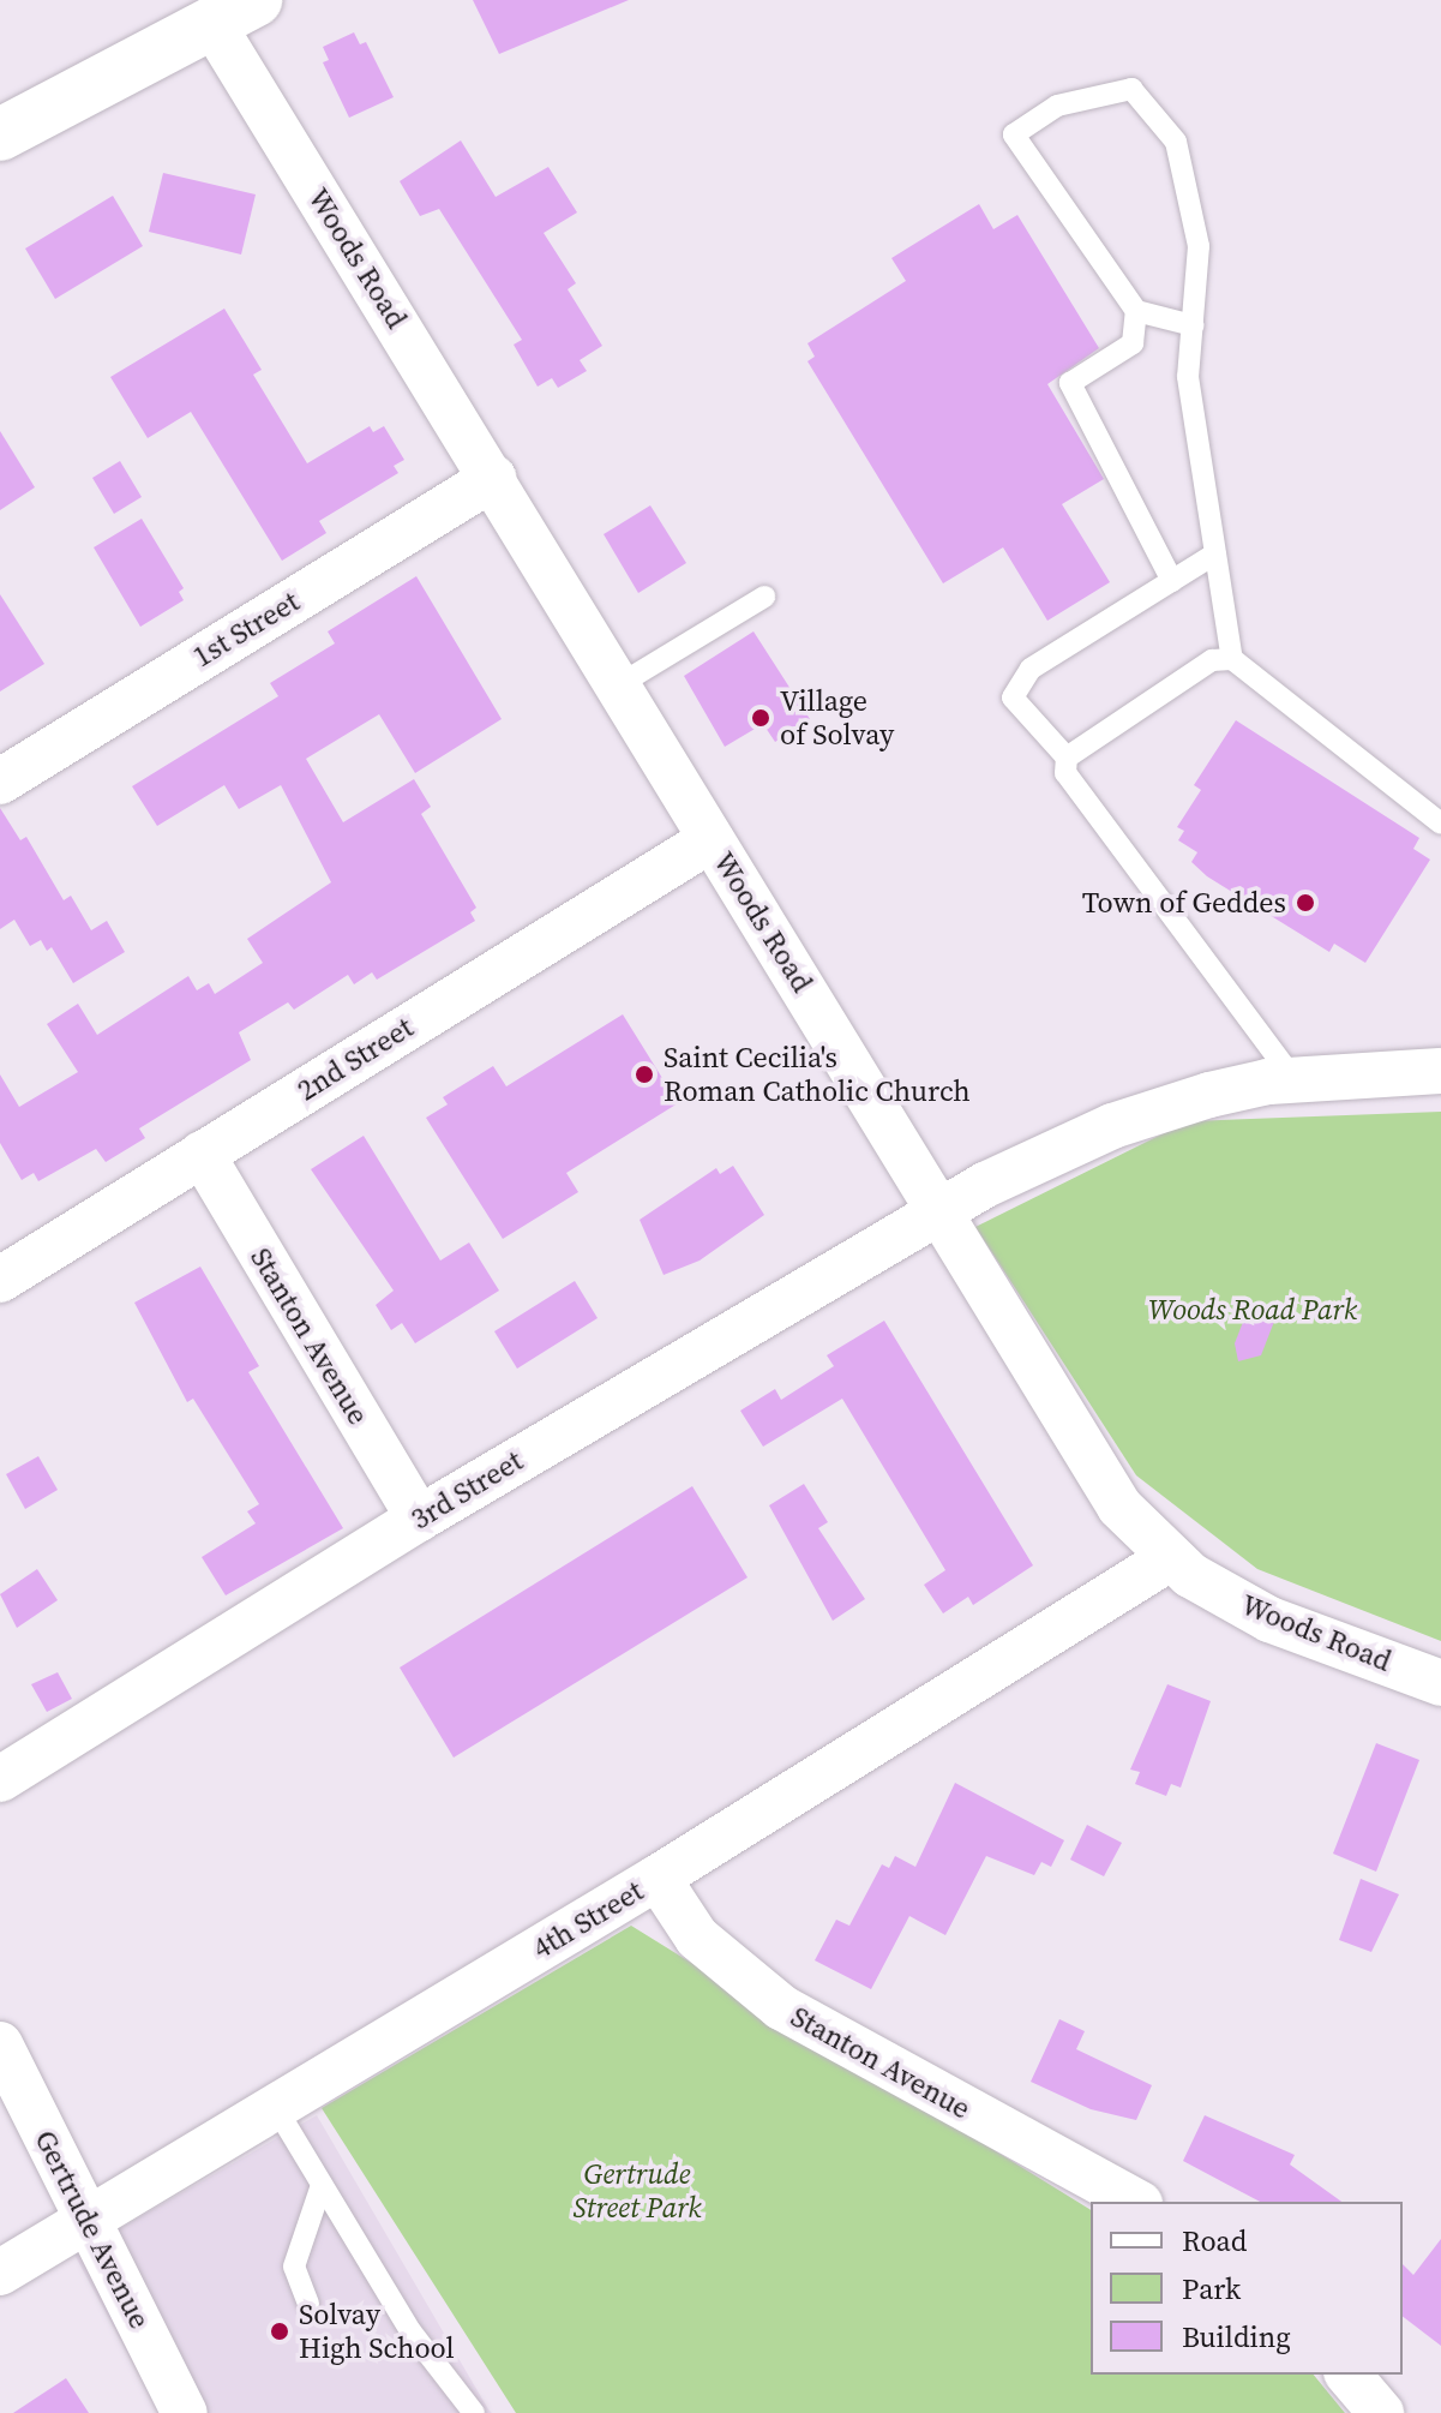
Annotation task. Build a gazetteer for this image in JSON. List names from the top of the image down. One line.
{"streets":{"street":["Woods Road","1st Street","2nd Street","Stanton Avenue","3rd Street","4th Street","Gertrude Avenue"]},"crossings":[["Woods Road","1st Street"],["Woods Road","2nd Street"],["Woods Road","3rd Street"],["Woods Road","4th Street"],["2nd Street","Stanton Avenue"],["Stanton Avenue","3rd Street"],["Stanton Avenue","4th Street"],["4th Street","Gertrude Avenue"]],"parks":["Woods Road Park","Gertrude Street Park"],"places":["Village of Solvay","Town of Geddes","Saint Cecilia's Roman Catholic Church","Solvay High School"],"legend":["Road","Park","Building"]}
